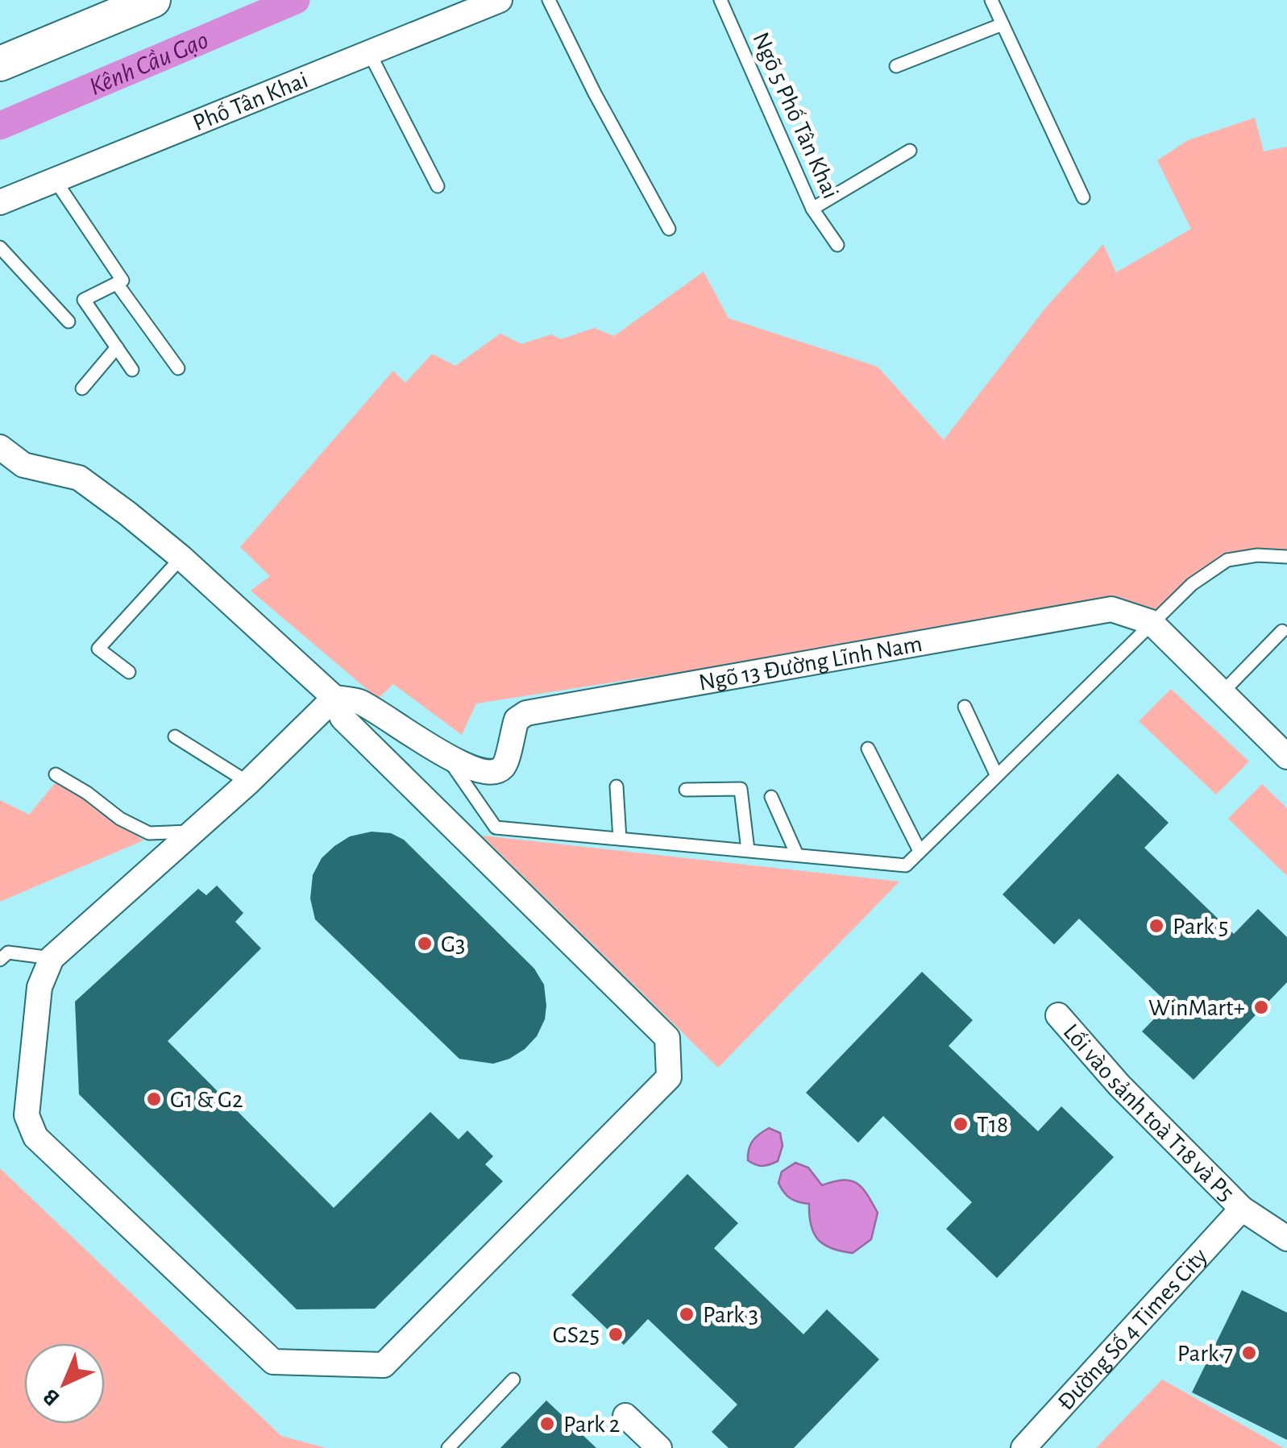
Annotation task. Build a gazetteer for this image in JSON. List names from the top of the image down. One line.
{"streets":{"street":["Phố Tân Khai","Ngõ 13 Đường Lĩnh Nam","Lối vào sảnh toà T18 và P5","Đường Số 4 Times City"],"lane":["Ngõ 5 Phố Tân Khai"]},"crossings":[["Lối vào sảnh toà T18 và P5","Đường Số 4 Times City"]],"water":["Kênh Cầu Gạo"],"places":["Park 5","G3","WinMart+","G1 & G2","T18","Park 3","GS25","Park 7","Park 2"],"north":"bottom left"}
